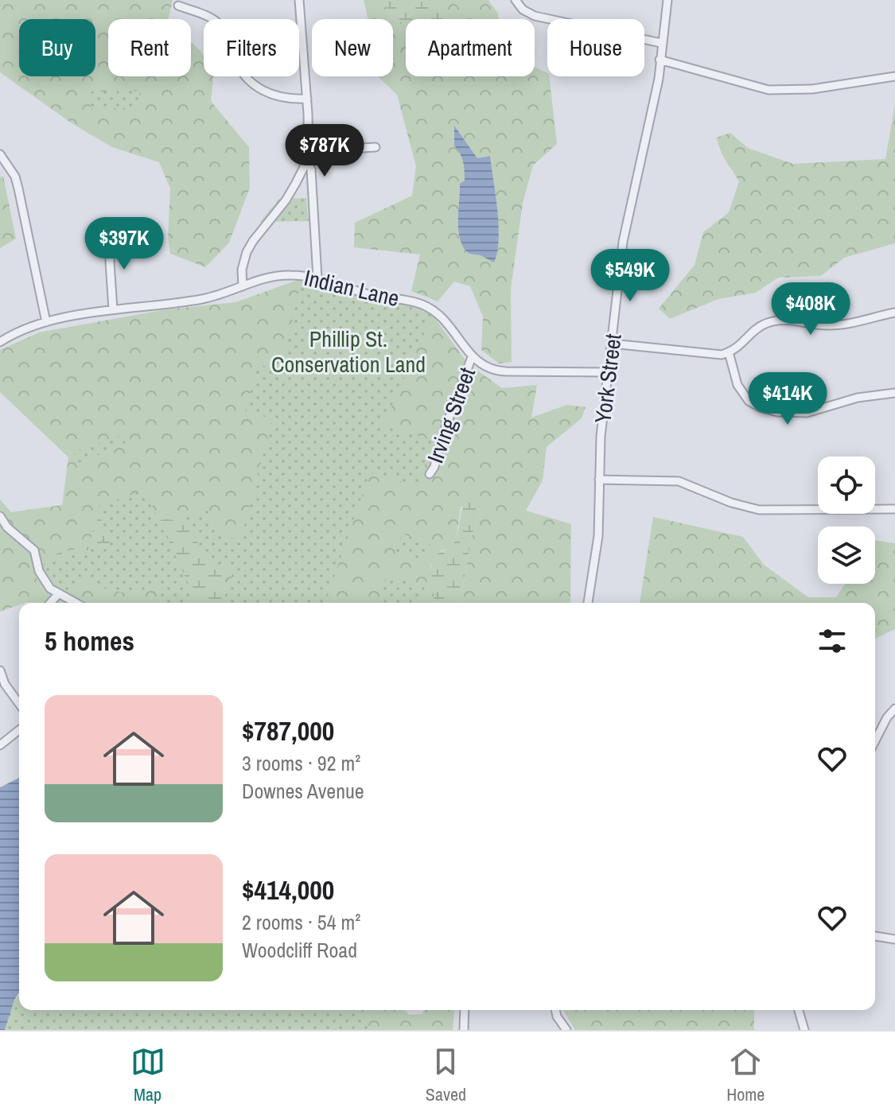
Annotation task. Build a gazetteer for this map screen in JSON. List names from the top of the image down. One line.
{"streets":{"street":["Indian Lane","York Street","Irving Street"]},"crossings":[["Indian Lane","York Street"],["Indian Lane","Irving Street"]],"parks":["Phillip St. Conservation Land"],"page":{"chip":["Buy","Rent","Filters","New","Apartment","House"],"price":["$787K","$397K","$549K","$408K","$414K"],"heading":"5 homes","list":[{"name":"$787,000","note":"3 rooms · 92 m² · Downes Avenue"},{"name":"$414,000","note":"2 rooms · 54 m² · Woodcliff Road"}],"tabs":["Map","Saved","Home"]}}
